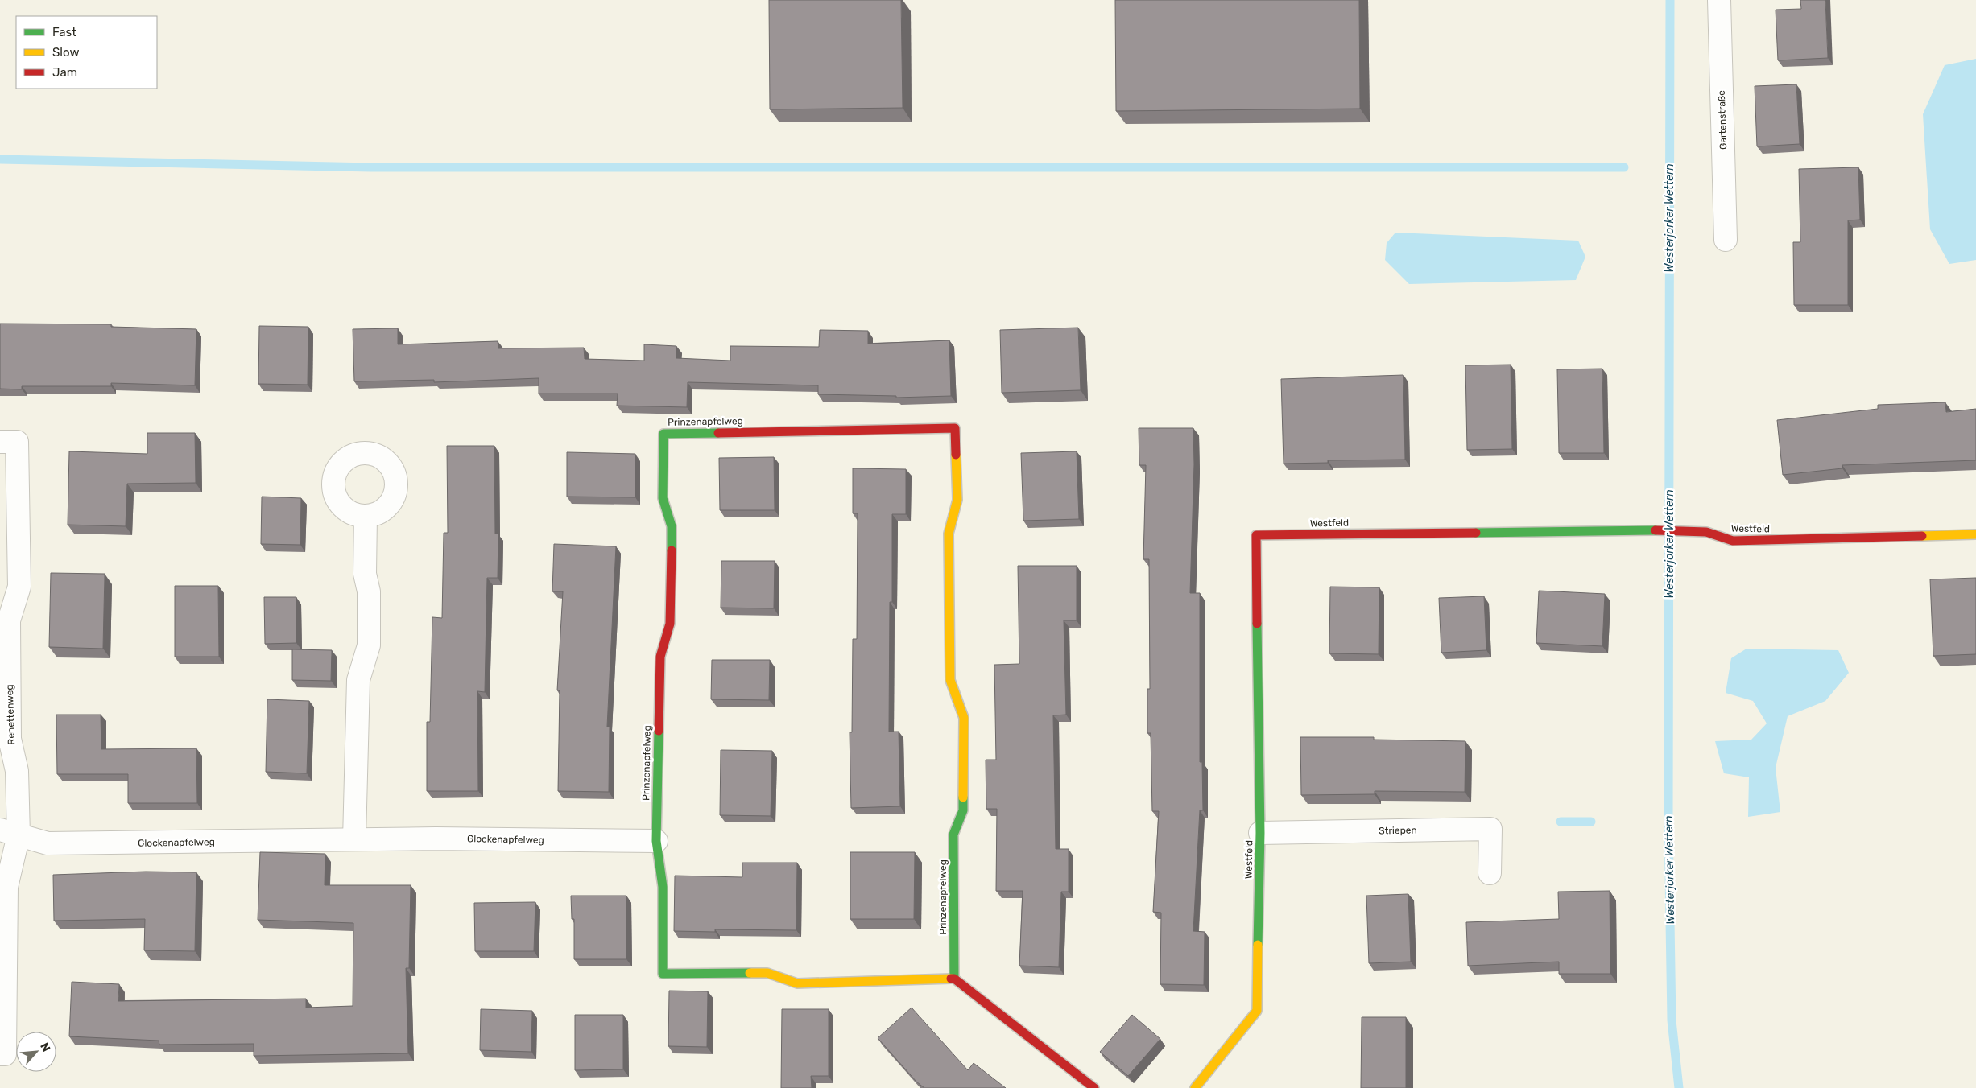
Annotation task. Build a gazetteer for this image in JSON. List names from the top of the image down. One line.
{"streets":{"street":["Gartenstraße","Prinzenapfelweg","Westfeld","Renettenweg","Striepen","Glockenapfelweg"]},"crossings":[["Prinzenapfelweg","Glockenapfelweg"],["Westfeld","Striepen"],["Renettenweg","Glockenapfelweg"]],"water":["Westerjorker Wettern"],"legend":["Fast","Slow","Jam"],"north":"top right"}
